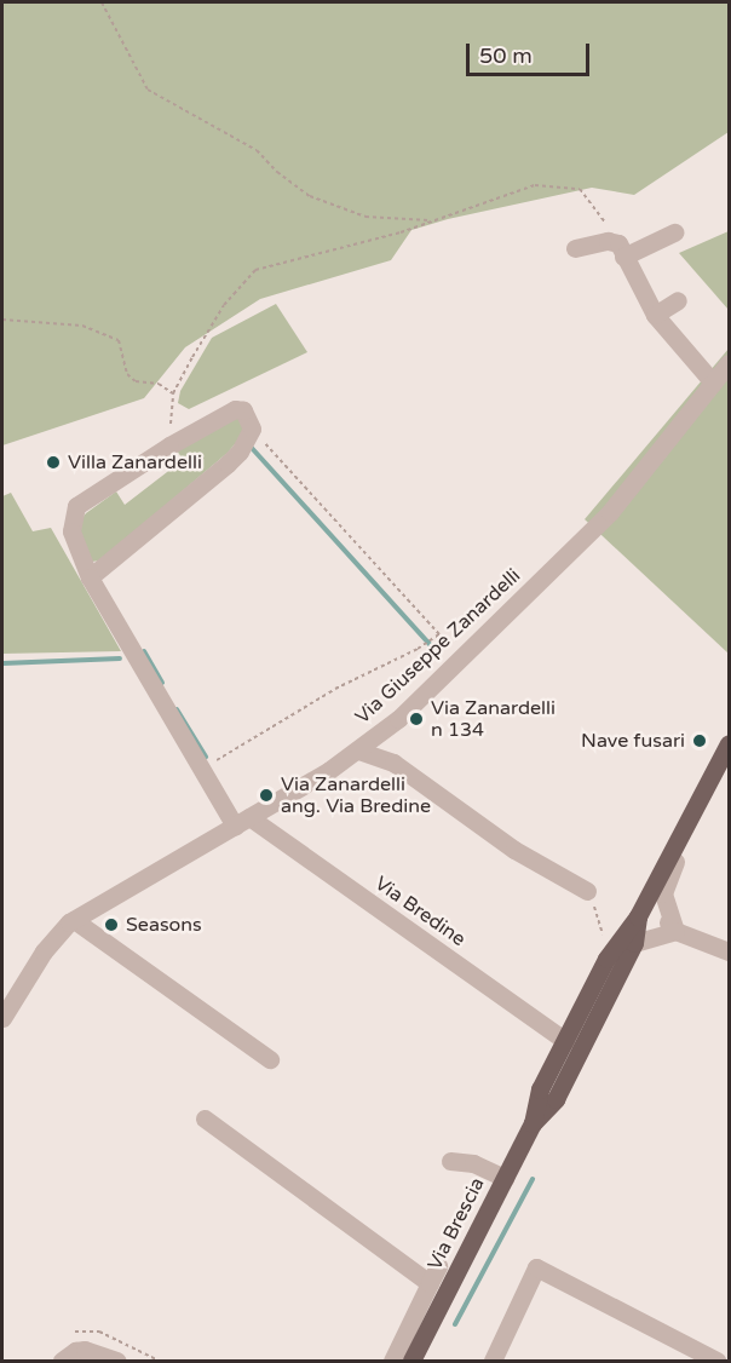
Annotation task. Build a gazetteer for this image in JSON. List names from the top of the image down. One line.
{"streets":{"main road":["Via Brescia"],"street":["Via Giuseppe Zanardelli","Via Bredine"]},"crossings":[["Via Giuseppe Zanardelli","Via Bredine"],["Via Bredine","Via Brescia"]],"places":["Villa Zanardelli","Via Zanardelli n 134","Nave fusari","Via Zanardelli ang. Via Bredine","Seasons"],"scale_bar":"50 m"}
